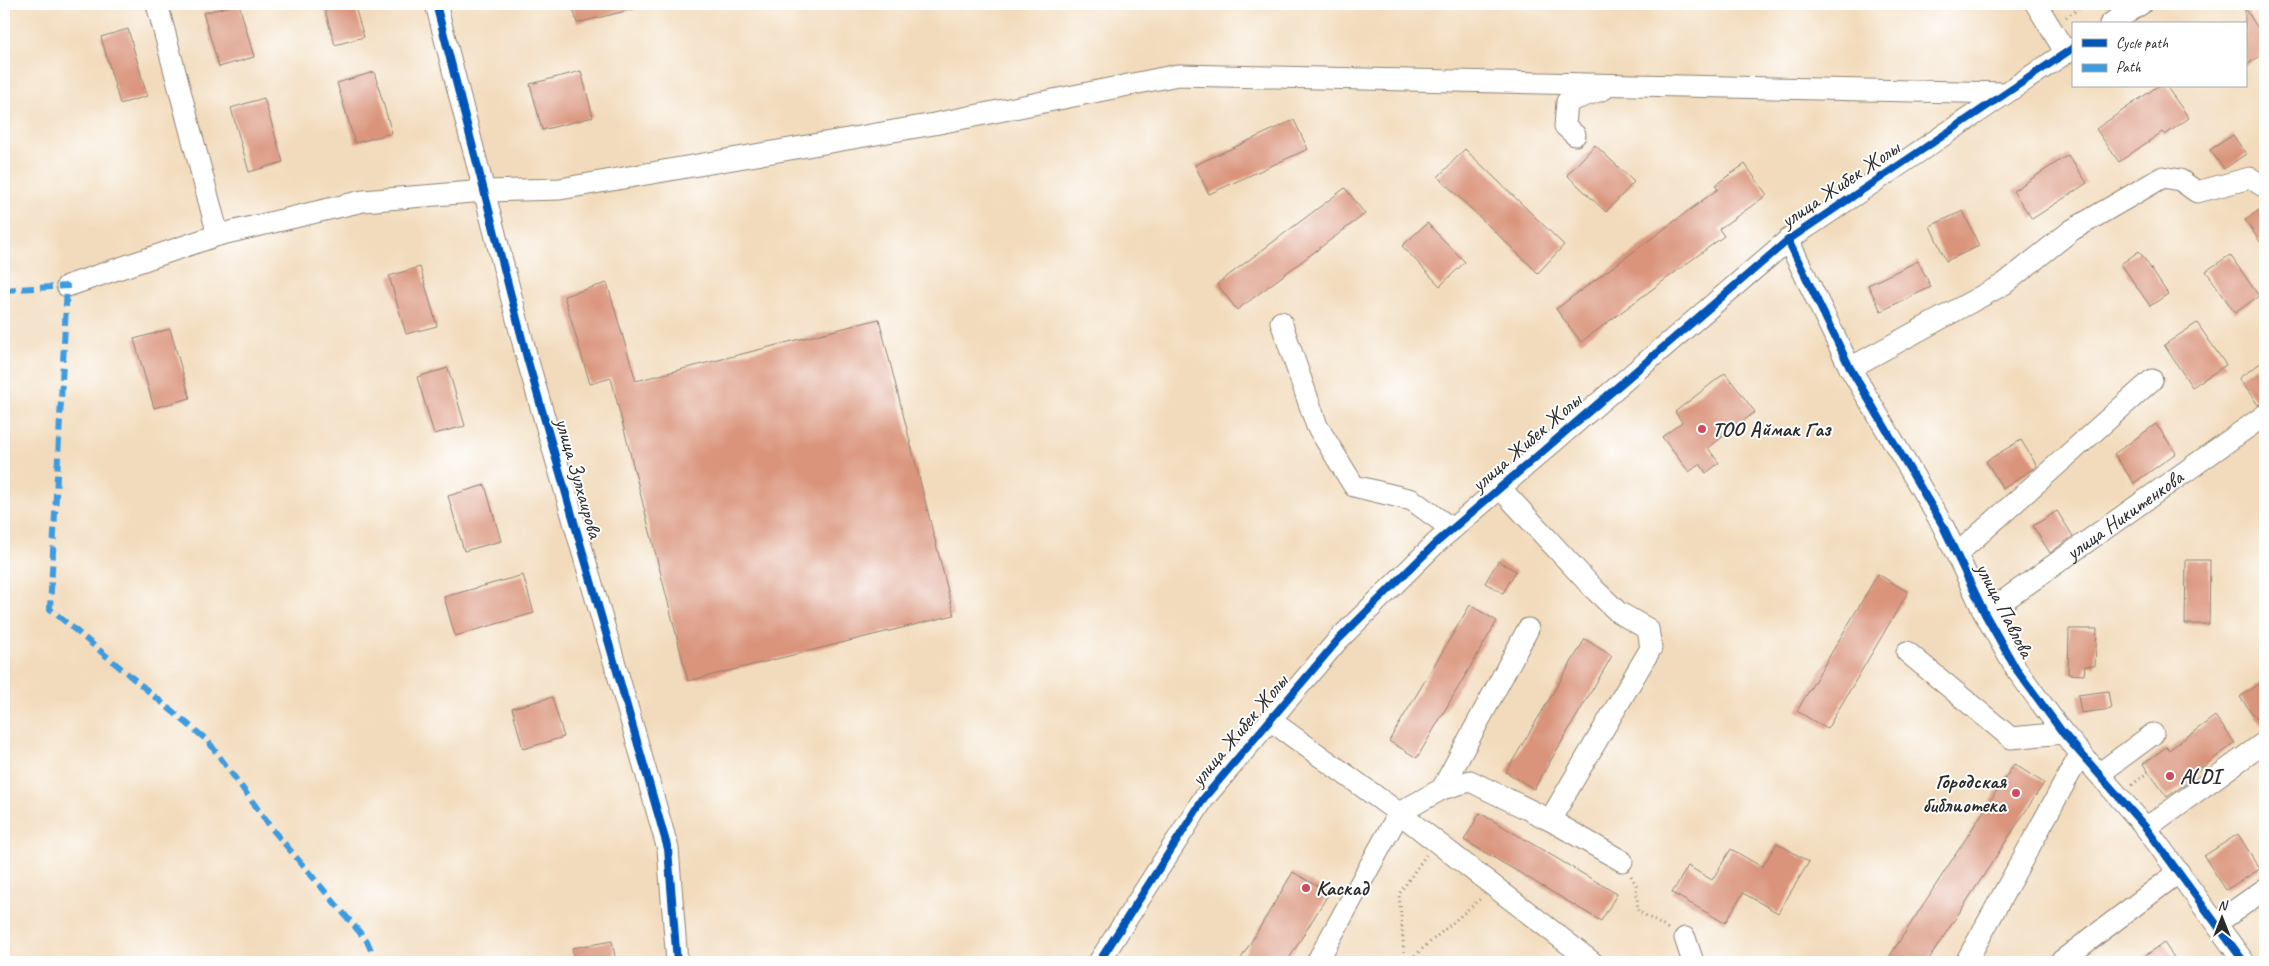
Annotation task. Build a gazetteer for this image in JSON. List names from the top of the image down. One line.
{"streets":{"street":["улица Жибек Жолы","улица Зулхаирова","улица Никитенкова","улица Павлова"]},"crossings":[["улица Жибек Жолы","улица Павлова"],["улица Никитенкова","улица Павлова"]],"places":["ТОО Аймак Газ","ALDI","Городская библиотека","Каскад"],"legend":["Cycle path","Path"],"north":"top"}
